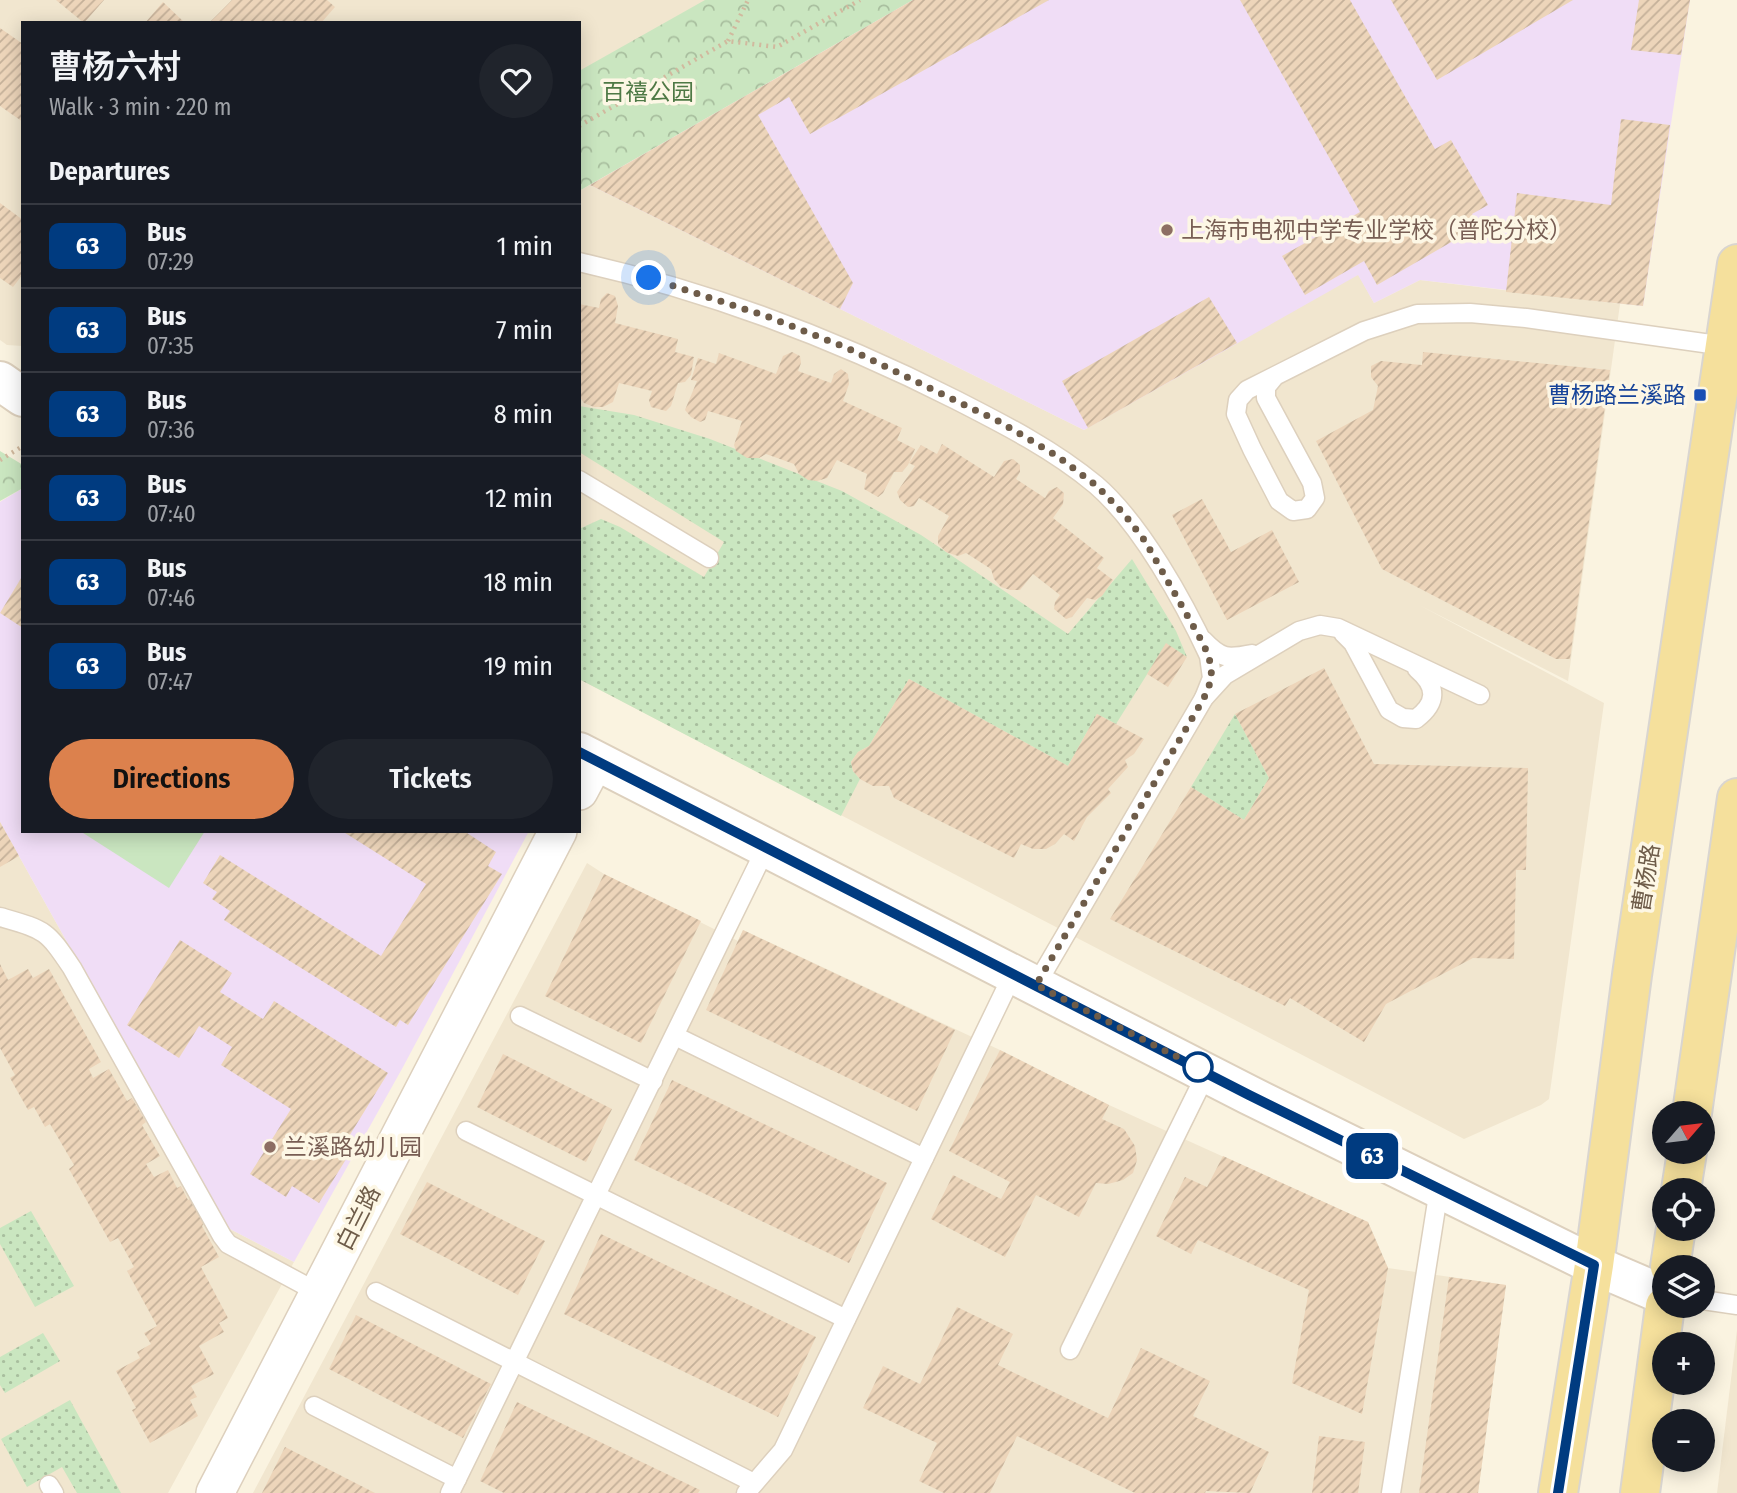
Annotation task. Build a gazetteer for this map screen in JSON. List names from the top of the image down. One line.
{"streets":{"main road":["曹杨路"],"street":["白兰路"]},"parks":["百禧公园"],"places":{"other":["上海市电视中学专业学校（普陀分校）","兰溪路幼儿园"],"transit":["曹杨路兰溪路"]},"lines":["bus line 63"],"north":"top right","page":{"on_map":"63","heading":[["曹杨六村","Walk · 3 min · 220 m"],"Departures"],"list":[{"mark":"63","name":"Bus","note":"07:29","value":"1 min"},{"mark":"63","name":"Bus","note":"07:35","value":"7 min"},{"mark":"63","name":"Bus","note":"07:36","value":"8 min"},{"mark":"63","name":"Bus","note":"07:40","value":"12 min"},{"mark":"63","name":"Bus","note":"07:46","value":"18 min"},{"mark":"63","name":"Bus","note":"07:47","value":"19 min"}],"buttons":["Directions","Tickets"],"map_buttons":["+","−"]}}
